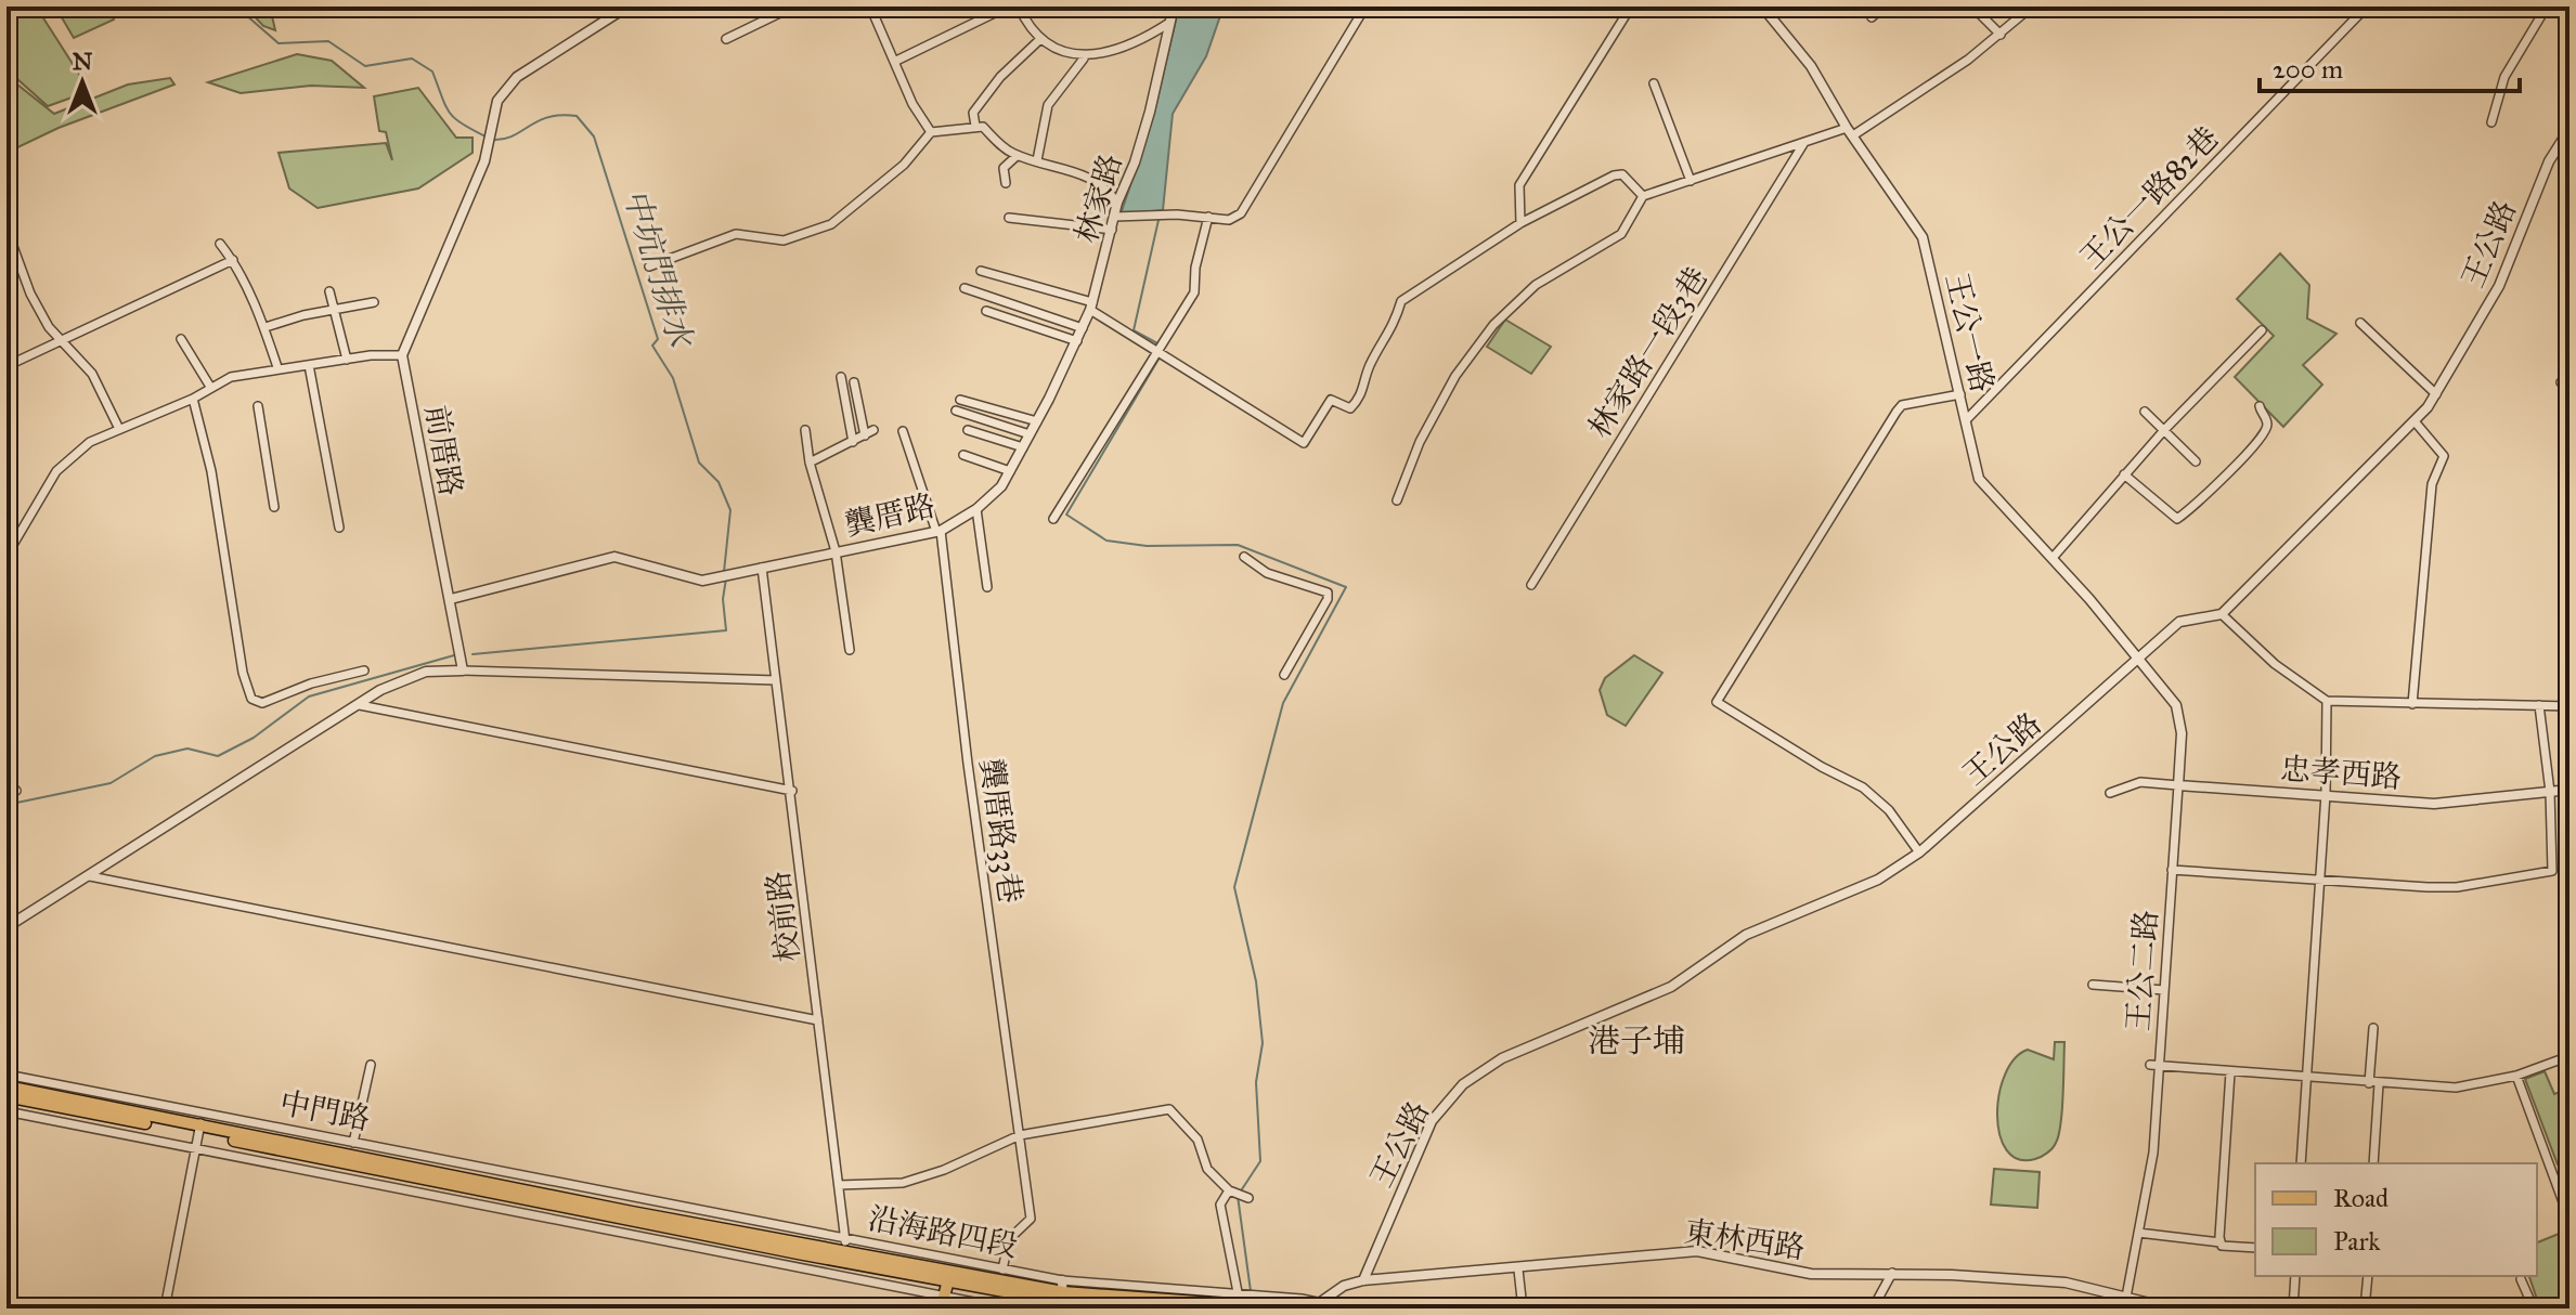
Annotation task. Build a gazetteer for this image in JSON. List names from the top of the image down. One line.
{"streets":{"main road":["中門路","沿海路四段"],"street":["王公一路82巷","林家路","王公路","王公一路","林家路一段3巷","前厝路","龔厝路","忠孝西路","龔厝路33巷","校前路","王公二路","東林西路"]},"crossings":[["王公一路82巷","王公一路"],["林家路","龔厝路"],["王公路","王公一路"],["王公路","王公二路"],["王公路","東林西路"],["王公一路","王公二路"],["前厝路","龔厝路"],["龔厝路","龔厝路33巷"],["龔厝路","校前路"],["忠孝西路","王公二路"],["龔厝路33巷","沿海路四段"],["校前路","沿海路四段"],["王公二路","東林西路"],["中門路","沿海路四段"]],"districts":["港子埔"],"water":["中坑門排水"],"legend":["Road","Park"],"scale_bar":"200 m","north":"top"}
